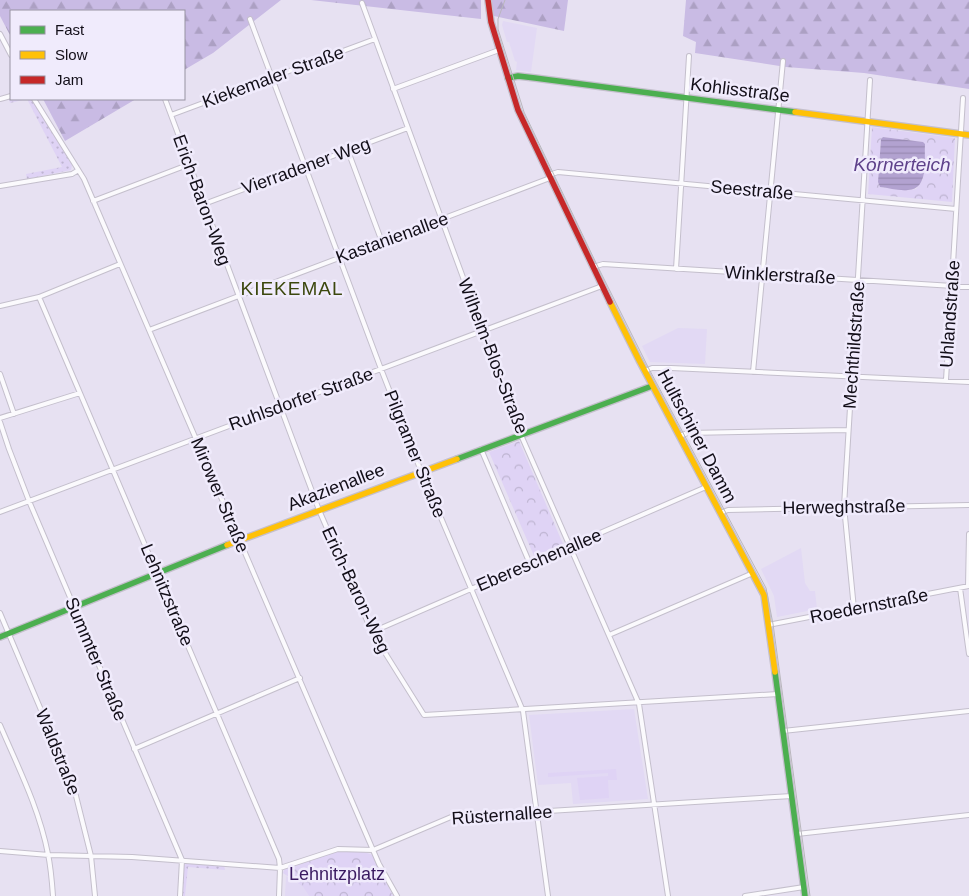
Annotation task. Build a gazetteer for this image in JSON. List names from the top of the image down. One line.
{"streets":{"street":["Kiekemaler Straße","Kohlisstraße","Vierradener Weg","Seestraße","Erich-Baron-Weg","Kastanienallee","Winklerstraße","Uhlandstraße","Mechthildstraße","Wilhelm-Blos-Straße","Ruhlsdorfer Straße","Hultschiner Damm","Pilgramer Straße","Akazienallee","Mirower Straße","Herweghstraße","Ebereschenallee","Lehnitzstraße","Roedernstraße","Summter Straße","Waldstraße","Rüsternallee"]},"crossings":[["Kiekemaler Straße","Erich-Baron-Weg"],["Kiekemaler Straße","Wilhelm-Blos-Straße"],["Kiekemaler Straße","Pilgramer Straße"],["Kohlisstraße","Uhlandstraße"],["Kohlisstraße","Mechthildstraße"],["Kohlisstraße","Hultschiner Damm"],["Vierradener Weg","Erich-Baron-Weg"],["Vierradener Weg","Wilhelm-Blos-Straße"],["Vierradener Weg","Pilgramer Straße"],["Seestraße","Kastanienallee"],["Seestraße","Uhlandstraße"],["Seestraße","Mechthildstraße"],["Seestraße","Hultschiner Damm"],["Erich-Baron-Weg","Kastanienallee"],["Erich-Baron-Weg","Wilhelm-Blos-Straße"],["Erich-Baron-Weg","Ruhlsdorfer Straße"],["Erich-Baron-Weg","Hultschiner Damm"],["Erich-Baron-Weg","Pilgramer Straße"],["Erich-Baron-Weg","Akazienallee"],["Erich-Baron-Weg","Ebereschenallee"],["Kastanienallee","Wilhelm-Blos-Straße"],["Kastanienallee","Hultschiner Damm"],["Kastanienallee","Pilgramer Straße"],["Kastanienallee","Mirower Straße"],["Winklerstraße","Uhlandstraße"],["Winklerstraße","Mechthildstraße"],["Winklerstraße","Hultschiner Damm"],["Mechthildstraße","Herweghstraße"],["Mechthildstraße","Roedernstraße"],["Wilhelm-Blos-Straße","Ruhlsdorfer Straße"],["Wilhelm-Blos-Straße","Akazienallee"],["Wilhelm-Blos-Straße","Ebereschenallee"],["Wilhelm-Blos-Straße","Rüsternallee"],["Ruhlsdorfer Straße","Hultschiner Damm"],["Ruhlsdorfer Straße","Pilgramer Straße"],["Ruhlsdorfer Straße","Mirower Straße"],["Ruhlsdorfer Straße","Lehnitzstraße"],["Ruhlsdorfer Straße","Summter Straße"],["Hultschiner Damm","Akazienallee"],["Hultschiner Damm","Herweghstraße"],["Hultschiner Damm","Ebereschenallee"],["Hultschiner Damm","Roedernstraße"],["Hultschiner Damm","Rüsternallee"],["Pilgramer Straße","Akazienallee"],["Pilgramer Straße","Ebereschenallee"],["Pilgramer Straße","Rüsternallee"],["Akazienallee","Mirower Straße"],["Akazienallee","Lehnitzstraße"],["Akazienallee","Summter Straße"],["Akazienallee","Waldstraße"],["Mirower Straße","Rüsternallee"],["Lehnitzstraße","Rüsternallee"],["Summter Straße","Rüsternallee"],["Waldstraße","Rüsternallee"]],"districts":["KIEKEMAL"],"water":["Körnerteich"],"parks":["Lehnitzplatz"],"legend":["Fast","Slow","Jam"]}
